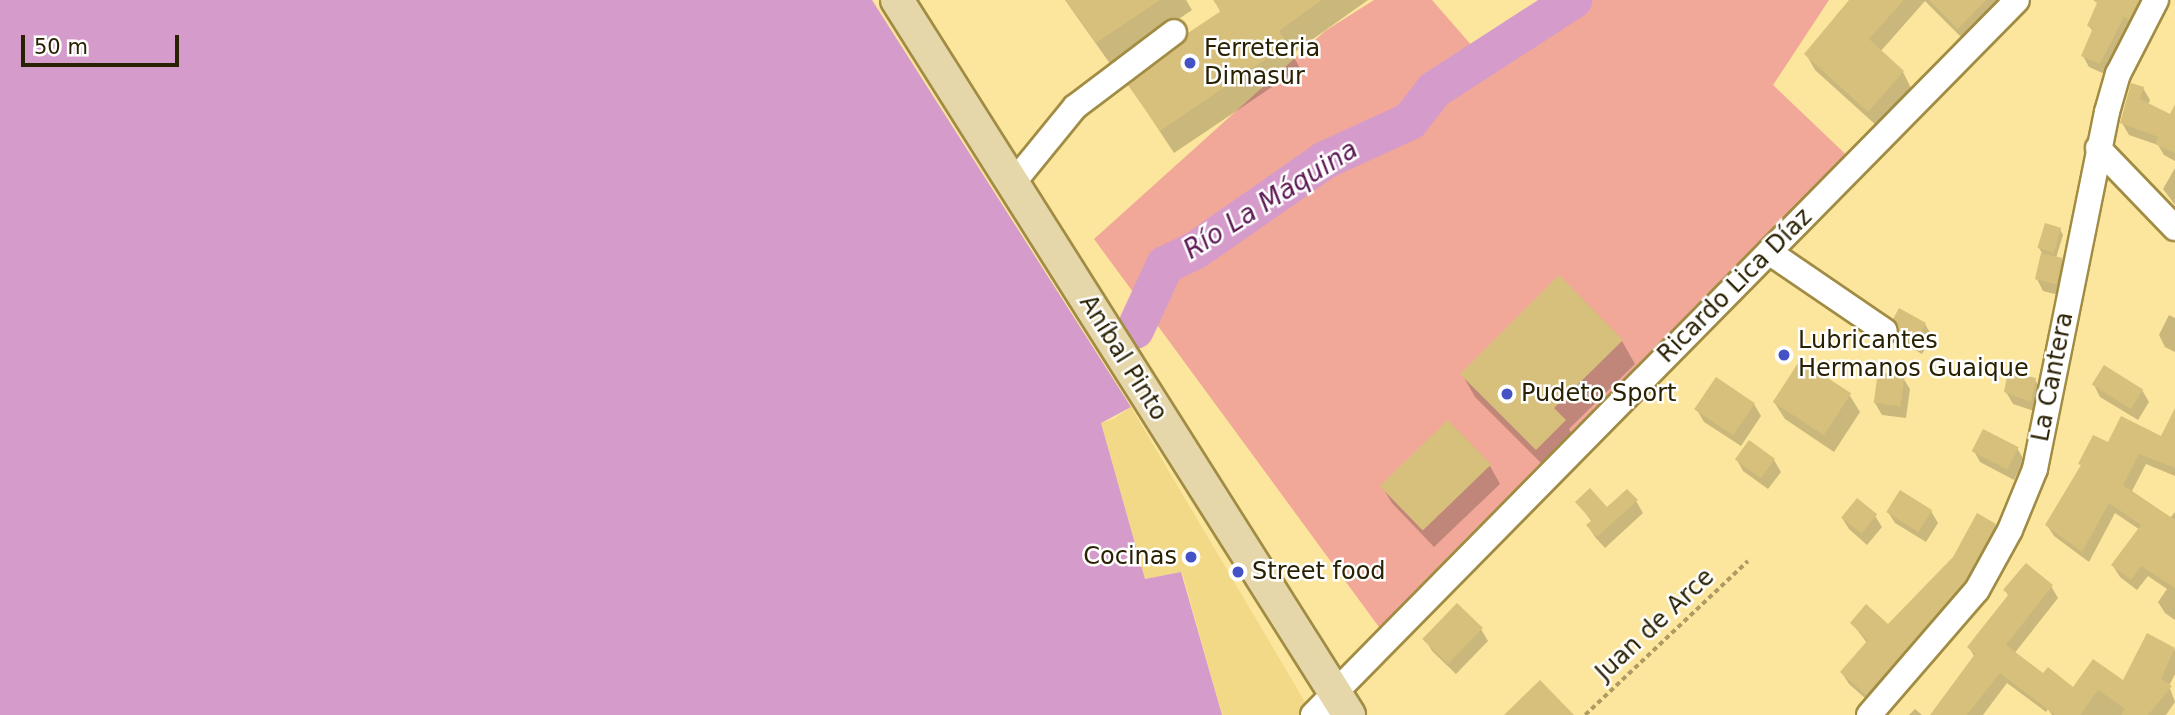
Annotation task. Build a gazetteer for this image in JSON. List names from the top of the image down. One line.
{"streets":{"main road":["Aníbal Pinto"],"street":["Ricardo Lica Díaz","La Cantera"],"path":["Juan de Arce"]},"crossings":[["Ricardo Lica Díaz","Aníbal Pinto"]],"water":["Río La Máquina"],"places":["Ferreteria Dimasur","Lubricantes Hermanos Guaique","Pudeto Sport","Cocinas","Street food"],"scale_bar":"50 m"}
